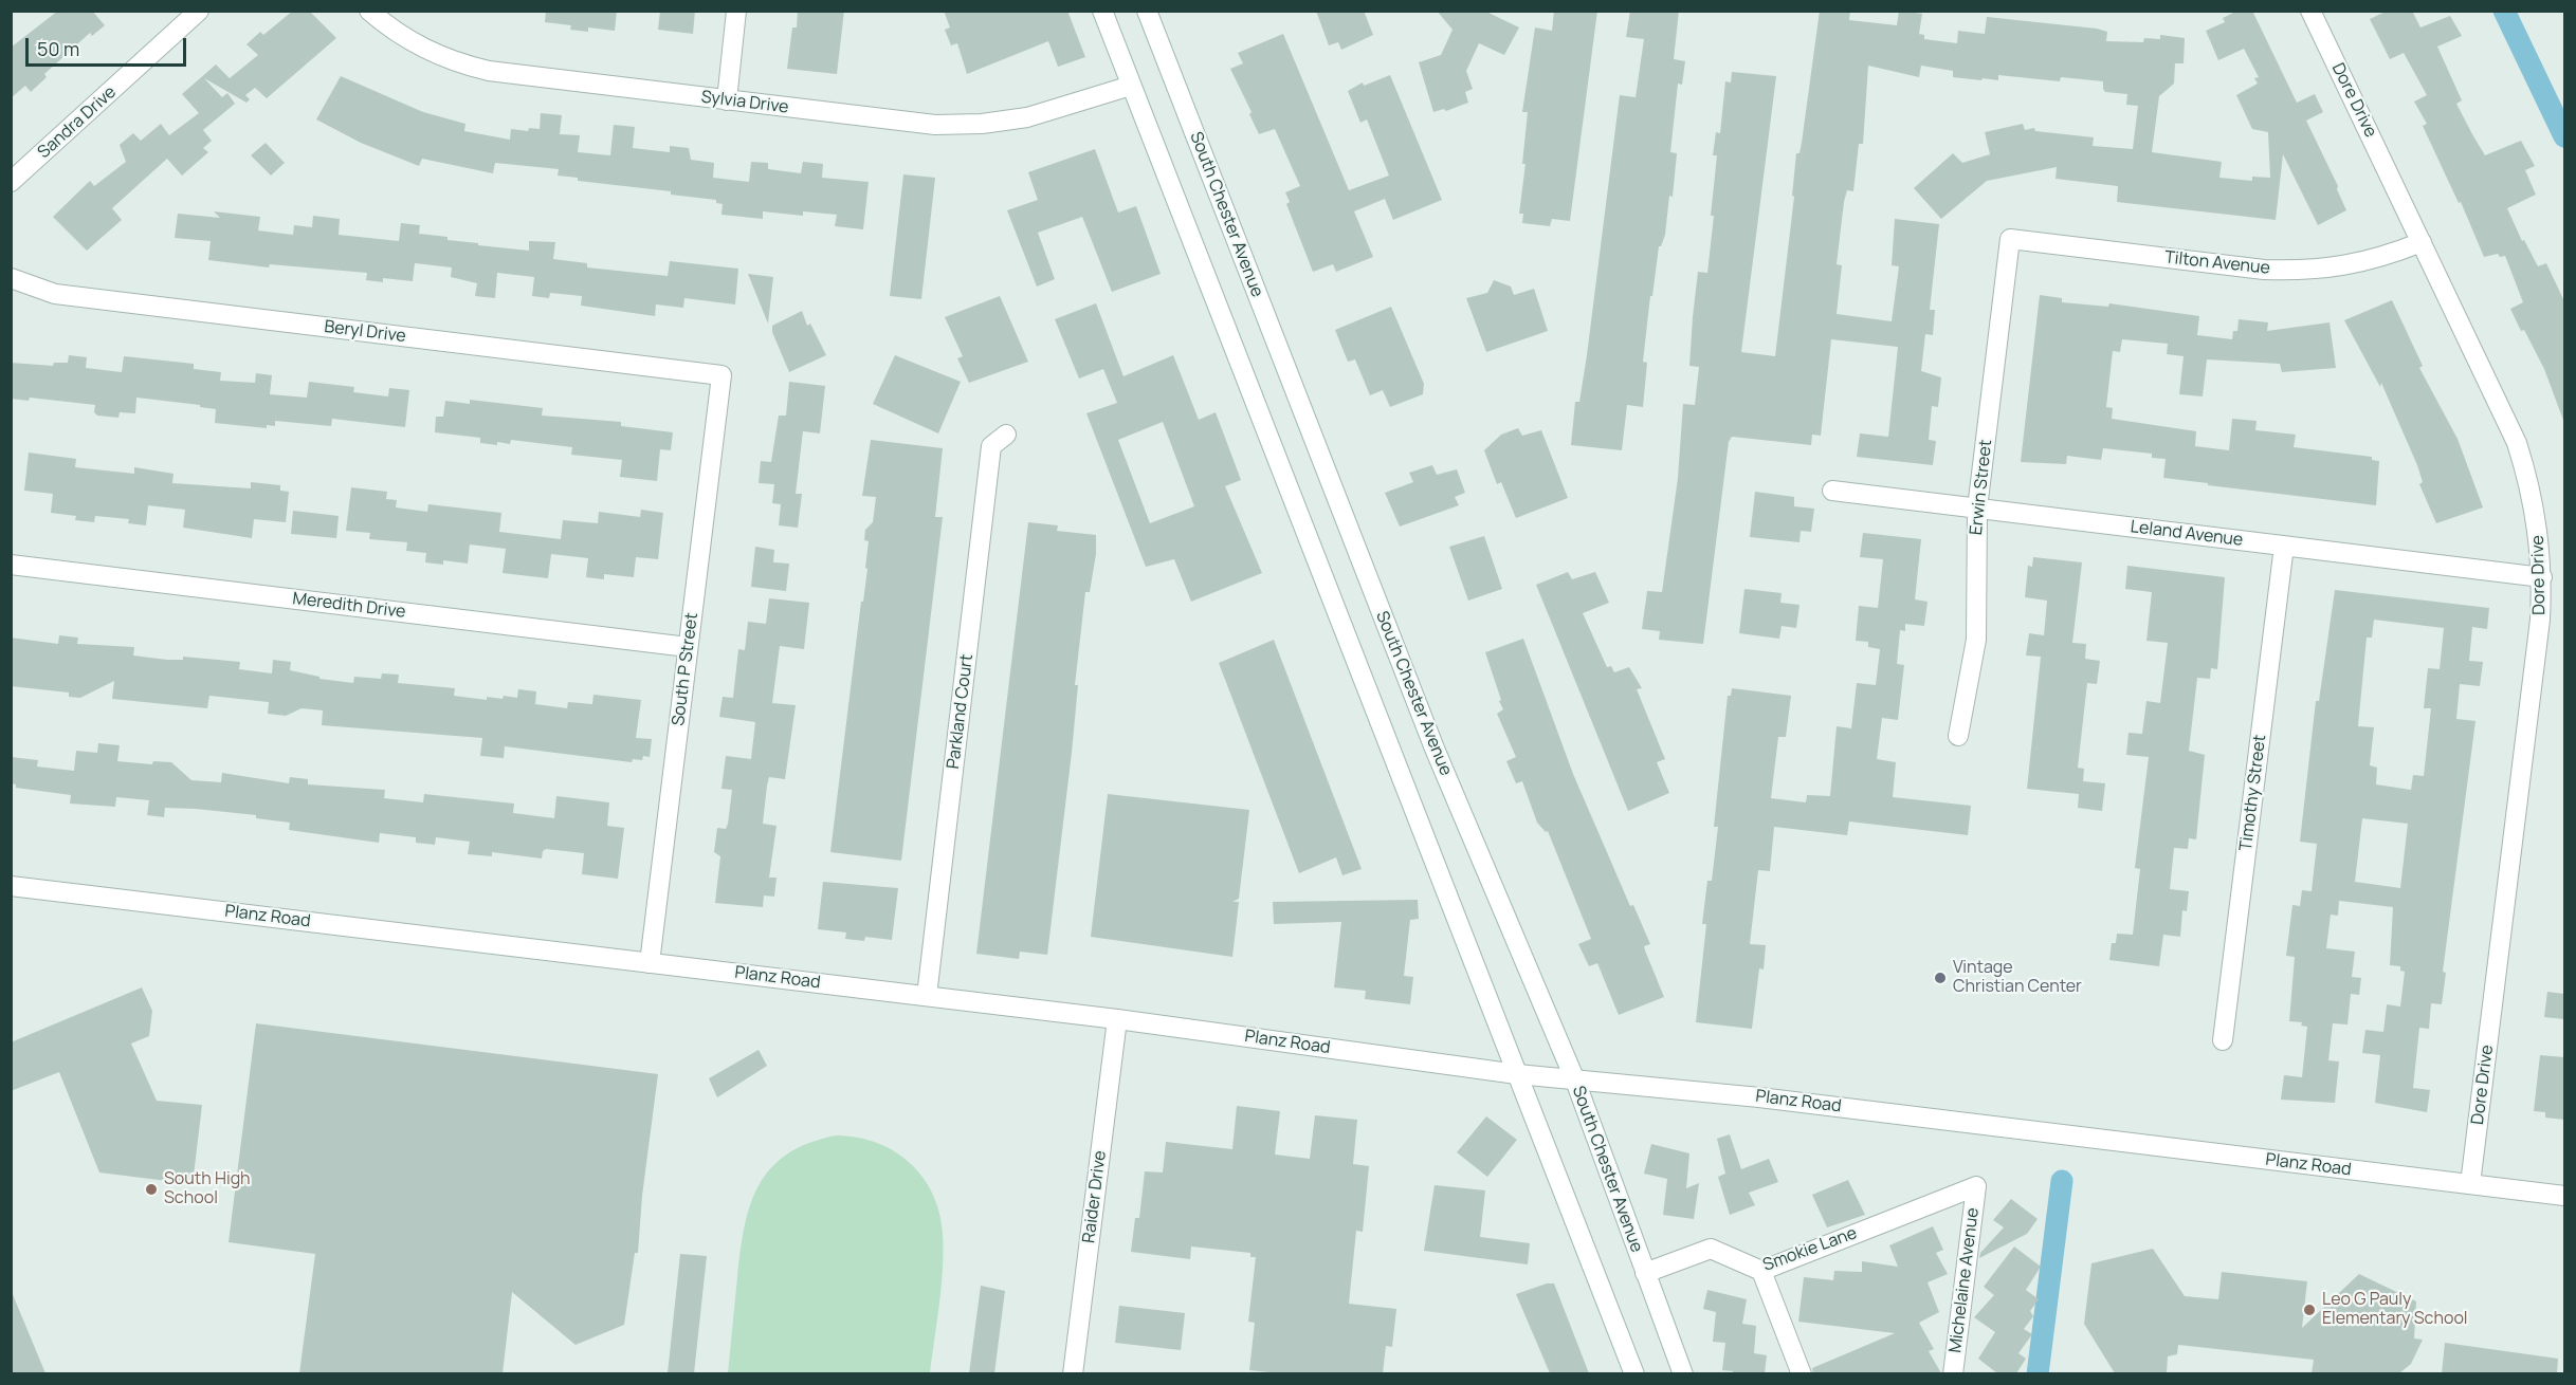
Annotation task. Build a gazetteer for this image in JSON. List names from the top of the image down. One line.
{"streets":{"street":["Dore Drive","Sylvia Drive","Sandra Drive","South Chester Avenue","Tilton Avenue","Beryl Drive","Erwin Street","Leland Avenue","Meredith Drive","South P Street","Parkland Court","Timothy Street","Planz Road","Raider Drive","Smokie Lane","Michelaine Avenue"]},"crossings":[["Dore Drive","Tilton Avenue"],["Dore Drive","Leland Avenue"],["Dore Drive","Planz Road"],["South Chester Avenue","Planz Road"],["South Chester Avenue","Smokie Lane"],["Tilton Avenue","Erwin Street"],["Beryl Drive","South P Street"],["Erwin Street","Leland Avenue"],["Leland Avenue","Timothy Street"],["Meredith Drive","South P Street"],["South P Street","Planz Road"],["Parkland Court","Planz Road"],["Planz Road","Raider Drive"],["Smokie Lane","Michelaine Avenue"]],"places":["Vintage Christian Center","South High School","Leo G Pauly Elementary School"],"scale_bar":"50 m"}
